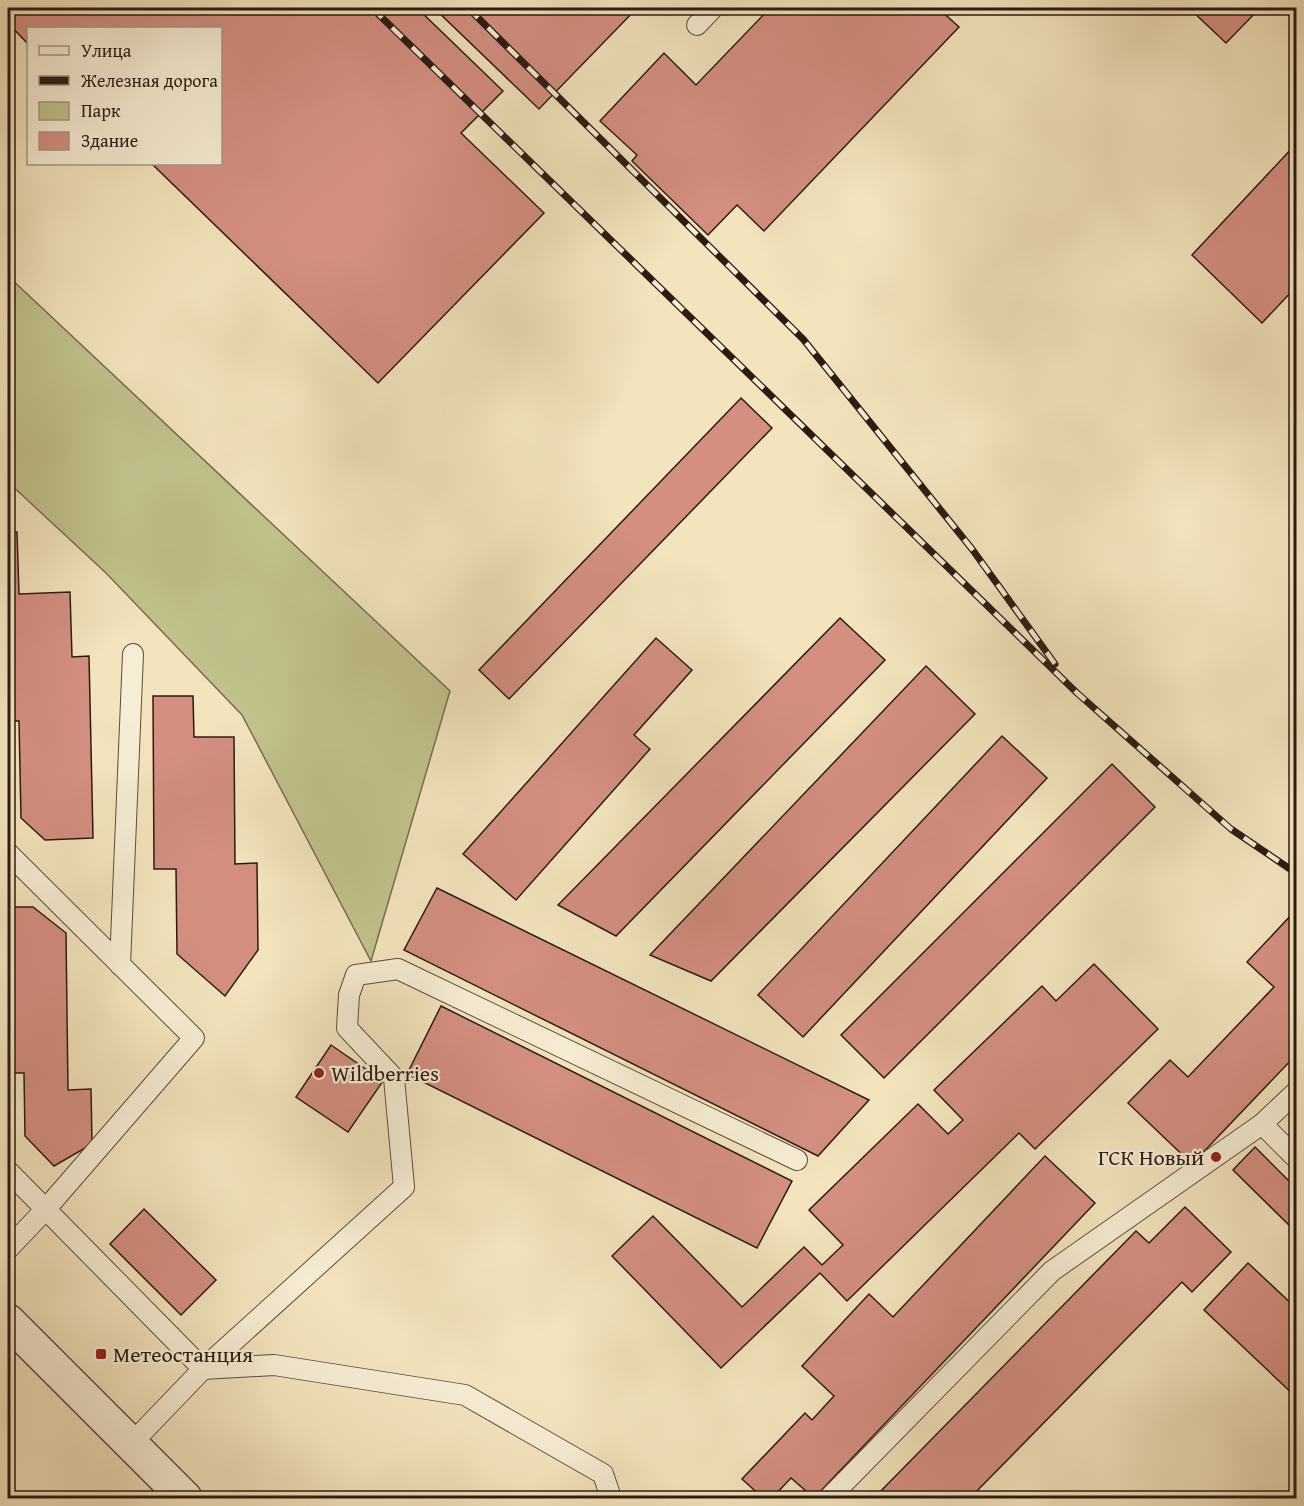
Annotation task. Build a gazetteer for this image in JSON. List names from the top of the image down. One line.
{"places":{"other":["Wildberries","ГСК Новый"],"transit":["Метеостанция"]},"legend":["Улица","Железная дорога","Парк","Здание"]}
